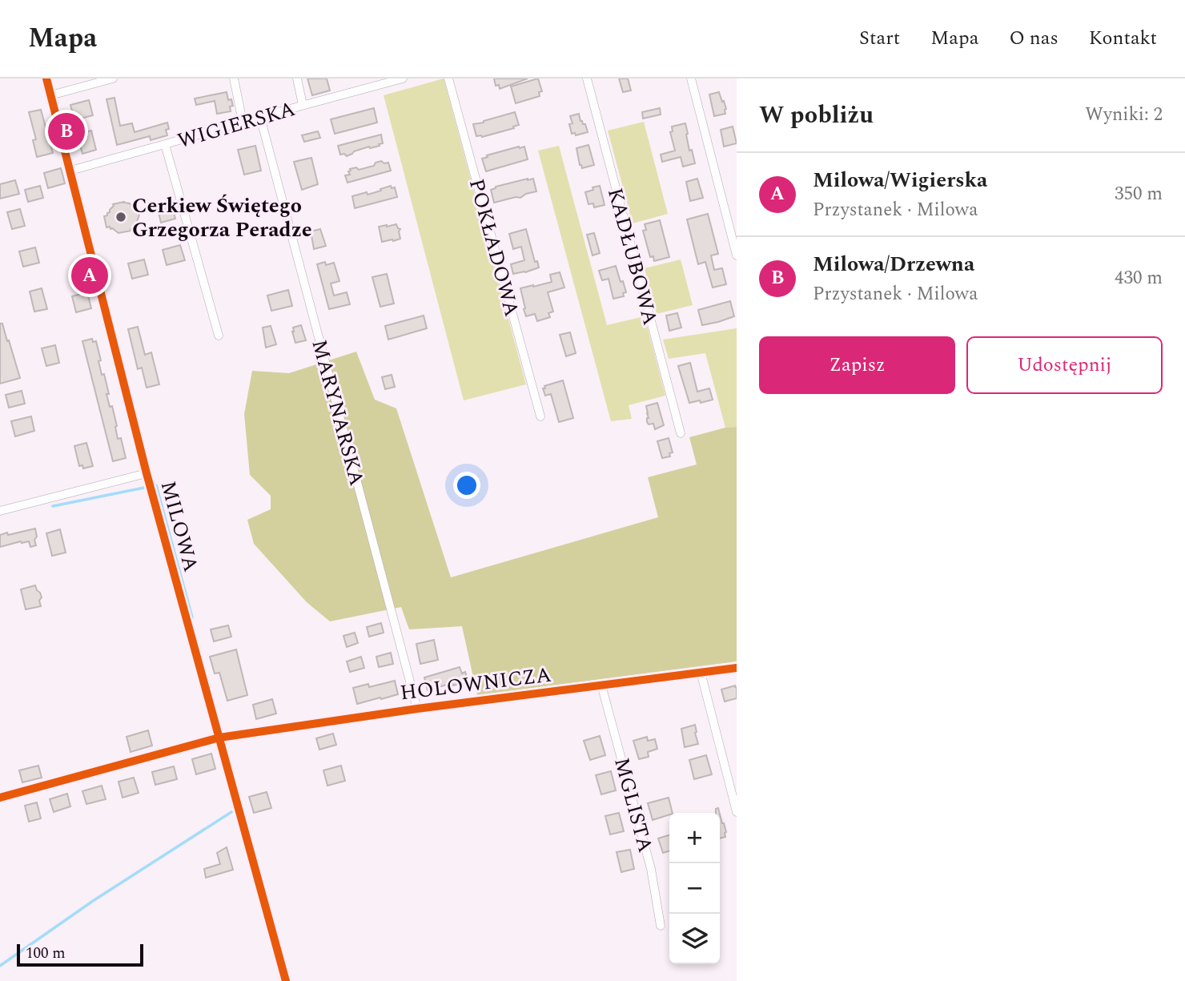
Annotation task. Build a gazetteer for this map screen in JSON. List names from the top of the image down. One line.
{"streets":{"street":["WIGIERSKA","POKŁADOWA","KADŁUBOWA","MARYNARSKA","MILOWA","HOLOWNICZA","MGLISTA"]},"crossings":[["WIGIERSKA","MARYNARSKA"],["WIGIERSKA","MILOWA"],["MARYNARSKA","HOLOWNICZA"],["MILOWA","HOLOWNICZA"],["HOLOWNICZA","MGLISTA"]],"places":["Cerkiew Świętego Grzegorza Peradze"],"scale_bar":"100 m","page":{"header":"Mapa","nav":["Start","Mapa","O nas","Kontakt"],"heading":["W pobliżu","Wyniki: 2"],"pins":["B","A"],"list":[{"mark":"A","name":"Milowa/Wigierska","note":"Przystanek · Milowa","value":"350 m"},{"mark":"B","name":"Milowa/Drzewna","note":"Przystanek · Milowa","value":"430 m"}],"buttons":["Zapisz","Udostępnij"],"map_buttons":["+","−"],"scale":"100 m"}}
